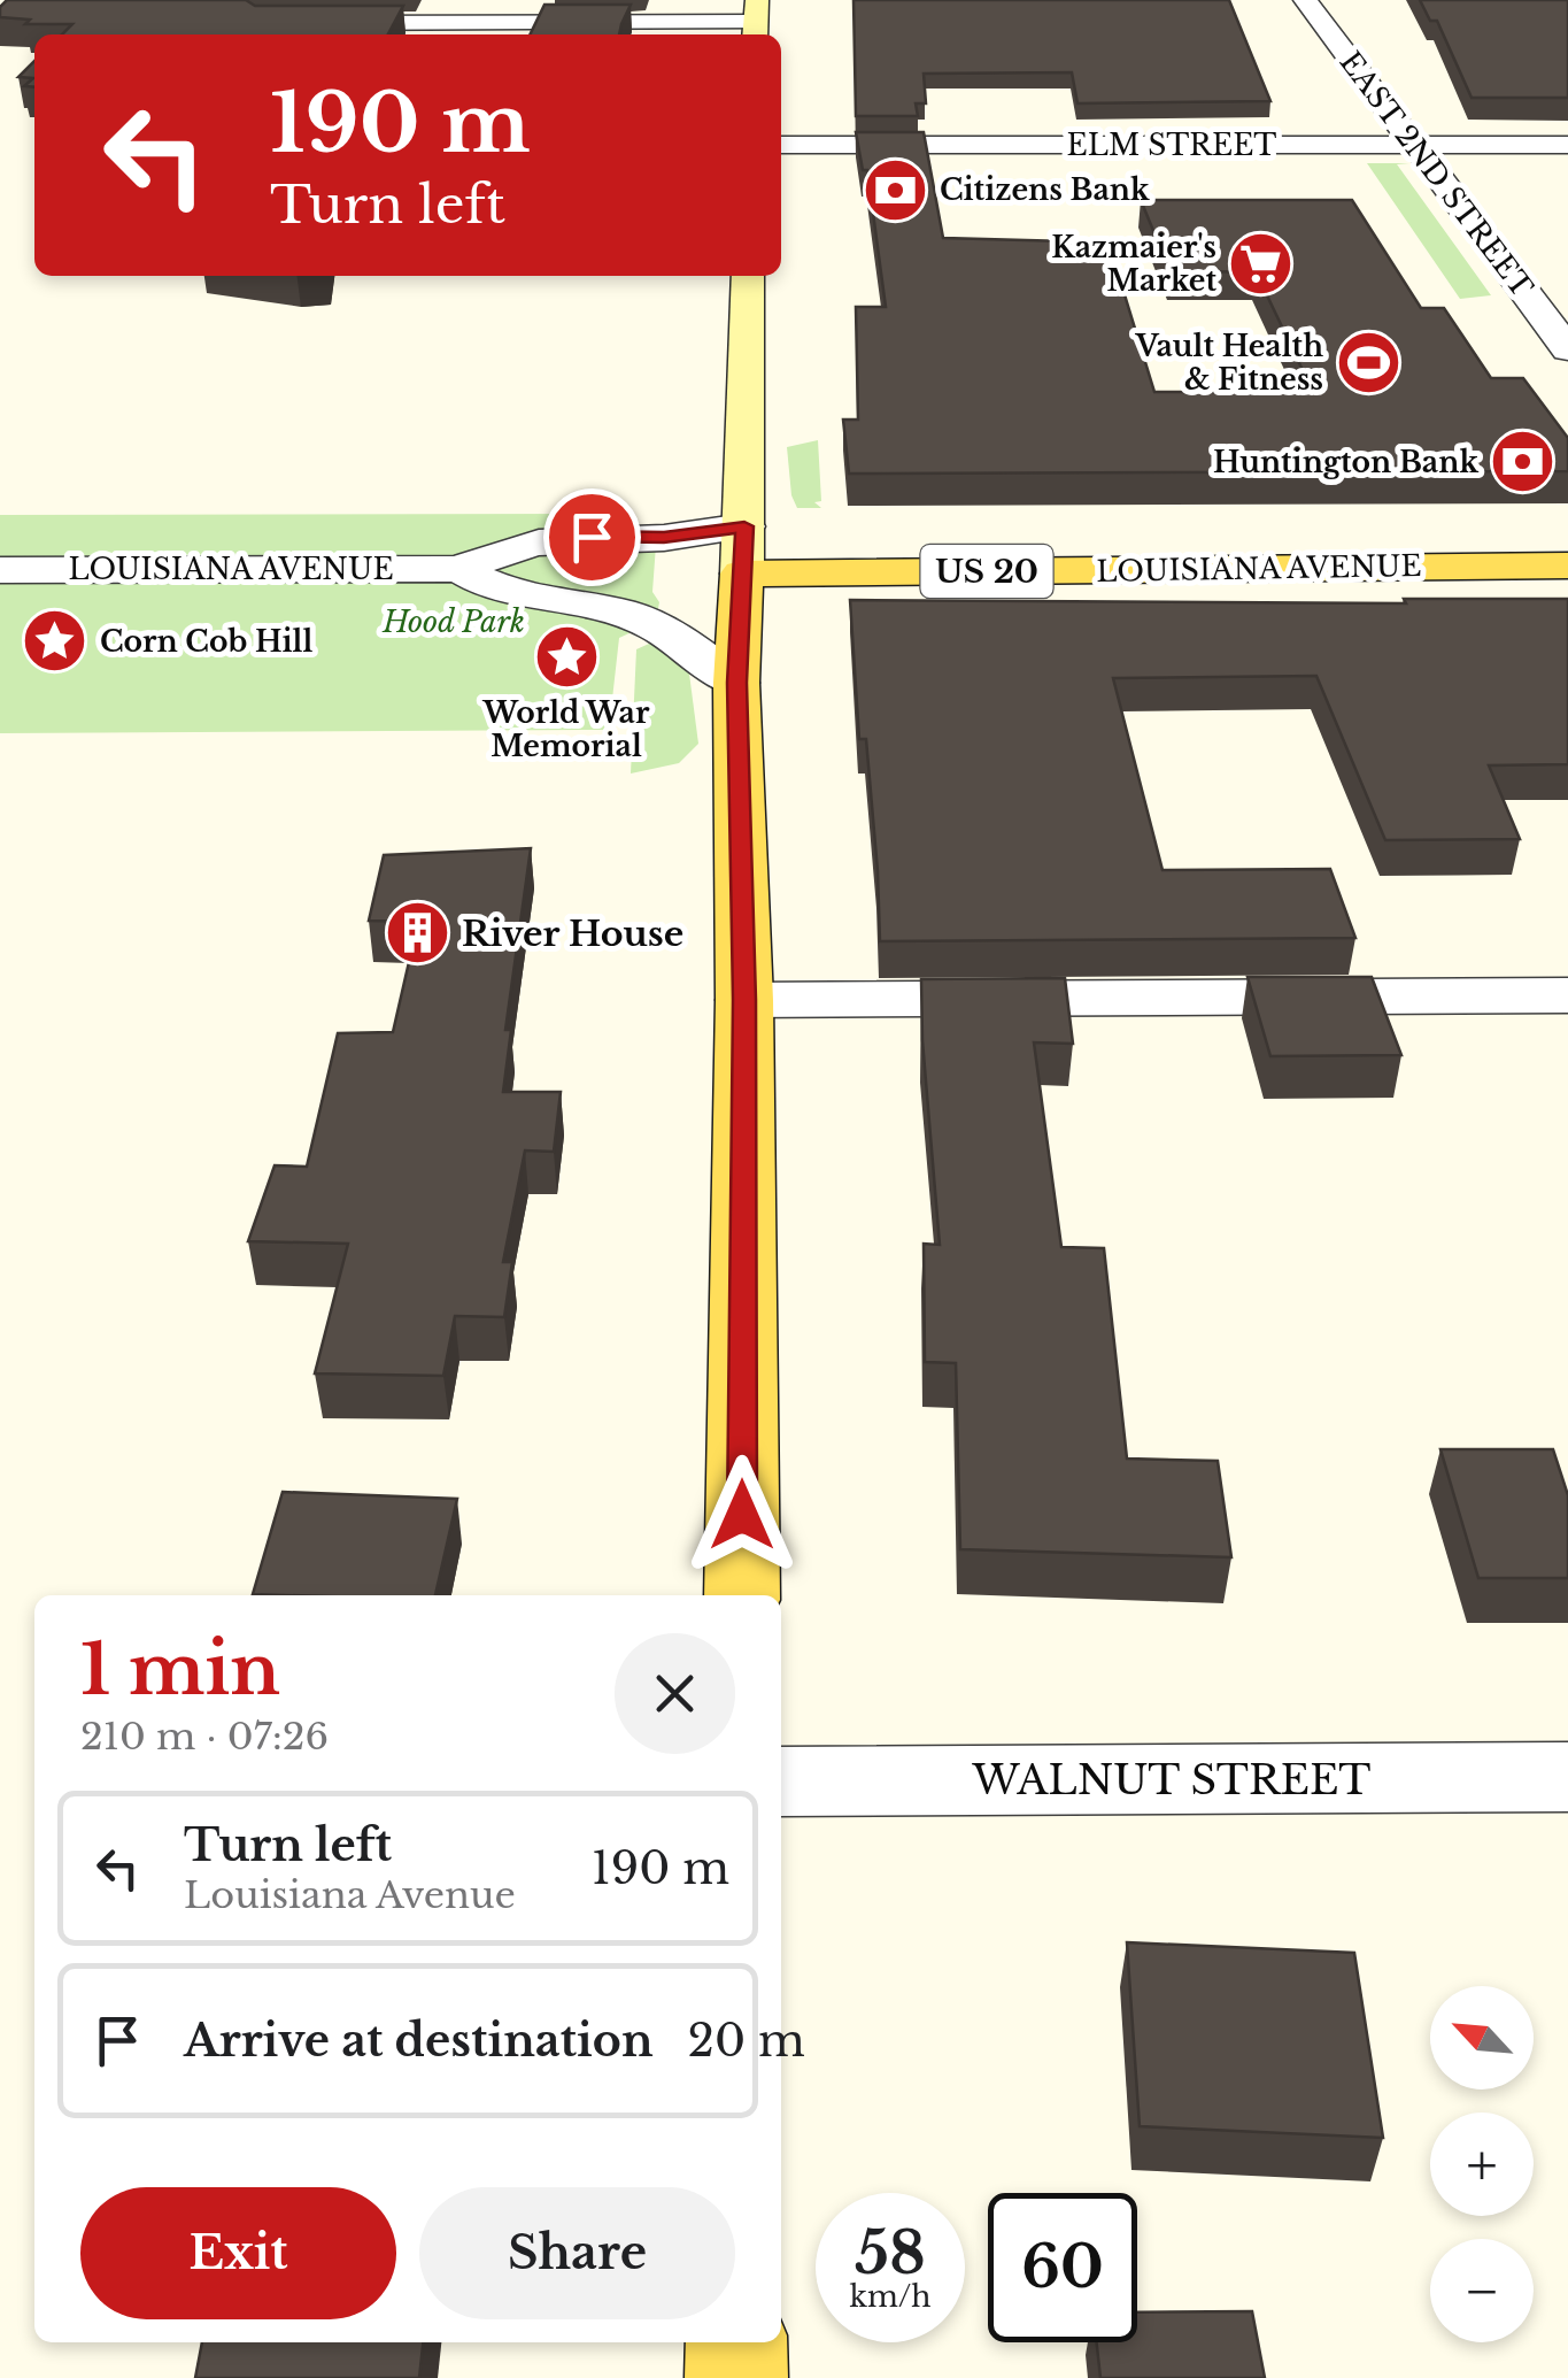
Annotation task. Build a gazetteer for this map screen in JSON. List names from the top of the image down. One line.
{"streets":{"main road":["LOUISIANA AVENUE","US 20"],"street":["ELM STREET","EAST 2ND STREET","WALNUT STREET"]},"crossings":[["ELM STREET","EAST 2ND STREET"]],"parks":["Hood Park"],"places":{"bank":["Citizens Bank","Huntington Bank"],"supermarket":["Kazmaier's Market"],"sports":["Vault Health & Fitness"],"place":["Corn Cob Hill","World War Memorial"],"building":["River House"]},"north":"top left","page":{"turn":["190 m","Turn left"],"heading":["1 min","210 m · 07:26"],"list":[{"name":"Turn left","note":"Louisiana Avenue","value":"190 m"},{"name":"Arrive at destination","value":"20 m"}],"map_buttons":["+","−"],"buttons":["Exit","Share"],"speed":"58 km/h","limit":"60"}}
